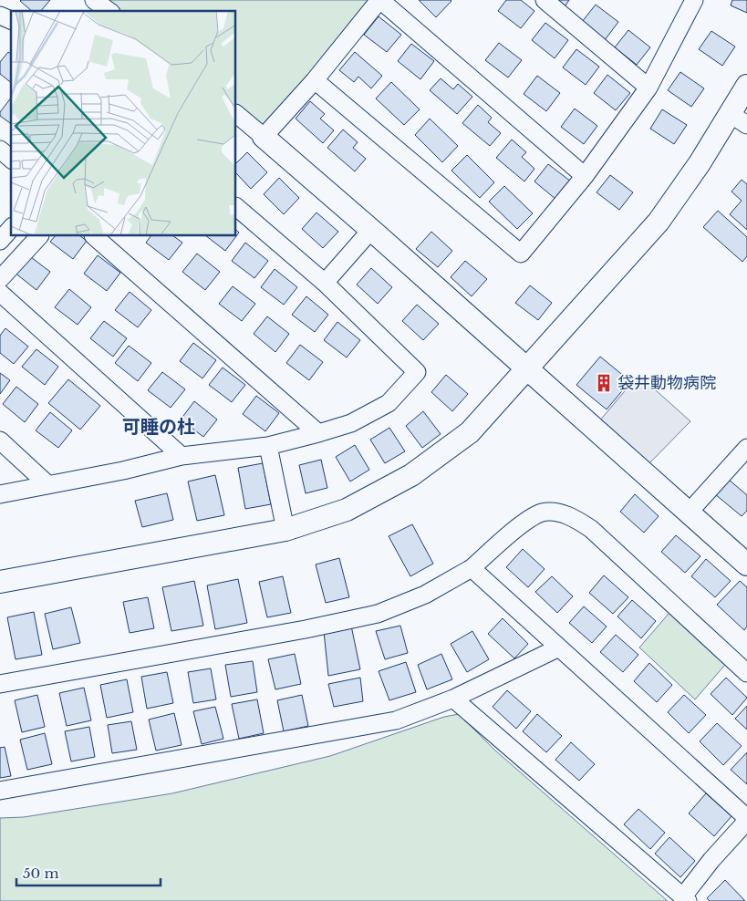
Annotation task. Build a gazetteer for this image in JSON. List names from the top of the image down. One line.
{"districts":["可睡の杜"],"places":{"building":["袋井動物病院"]},"scale_bar":"50 m"}
